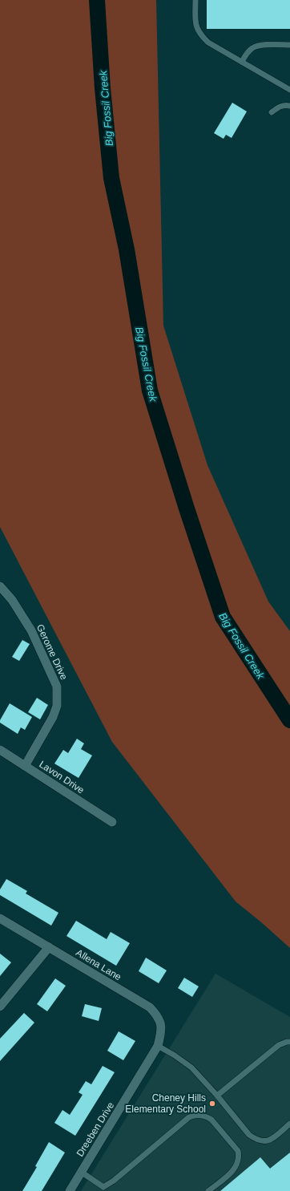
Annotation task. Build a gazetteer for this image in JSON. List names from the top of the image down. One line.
{"streets":{"street":["Gerome Drive","Lavon Drive","Allena Lane","Dreeben Drive"]},"crossings":[["Gerome Drive","Lavon Drive"],["Allena Lane","Dreeben Drive"]],"water":["Big Fossil Creek"],"places":["Cheney Hills Elementary School"]}
